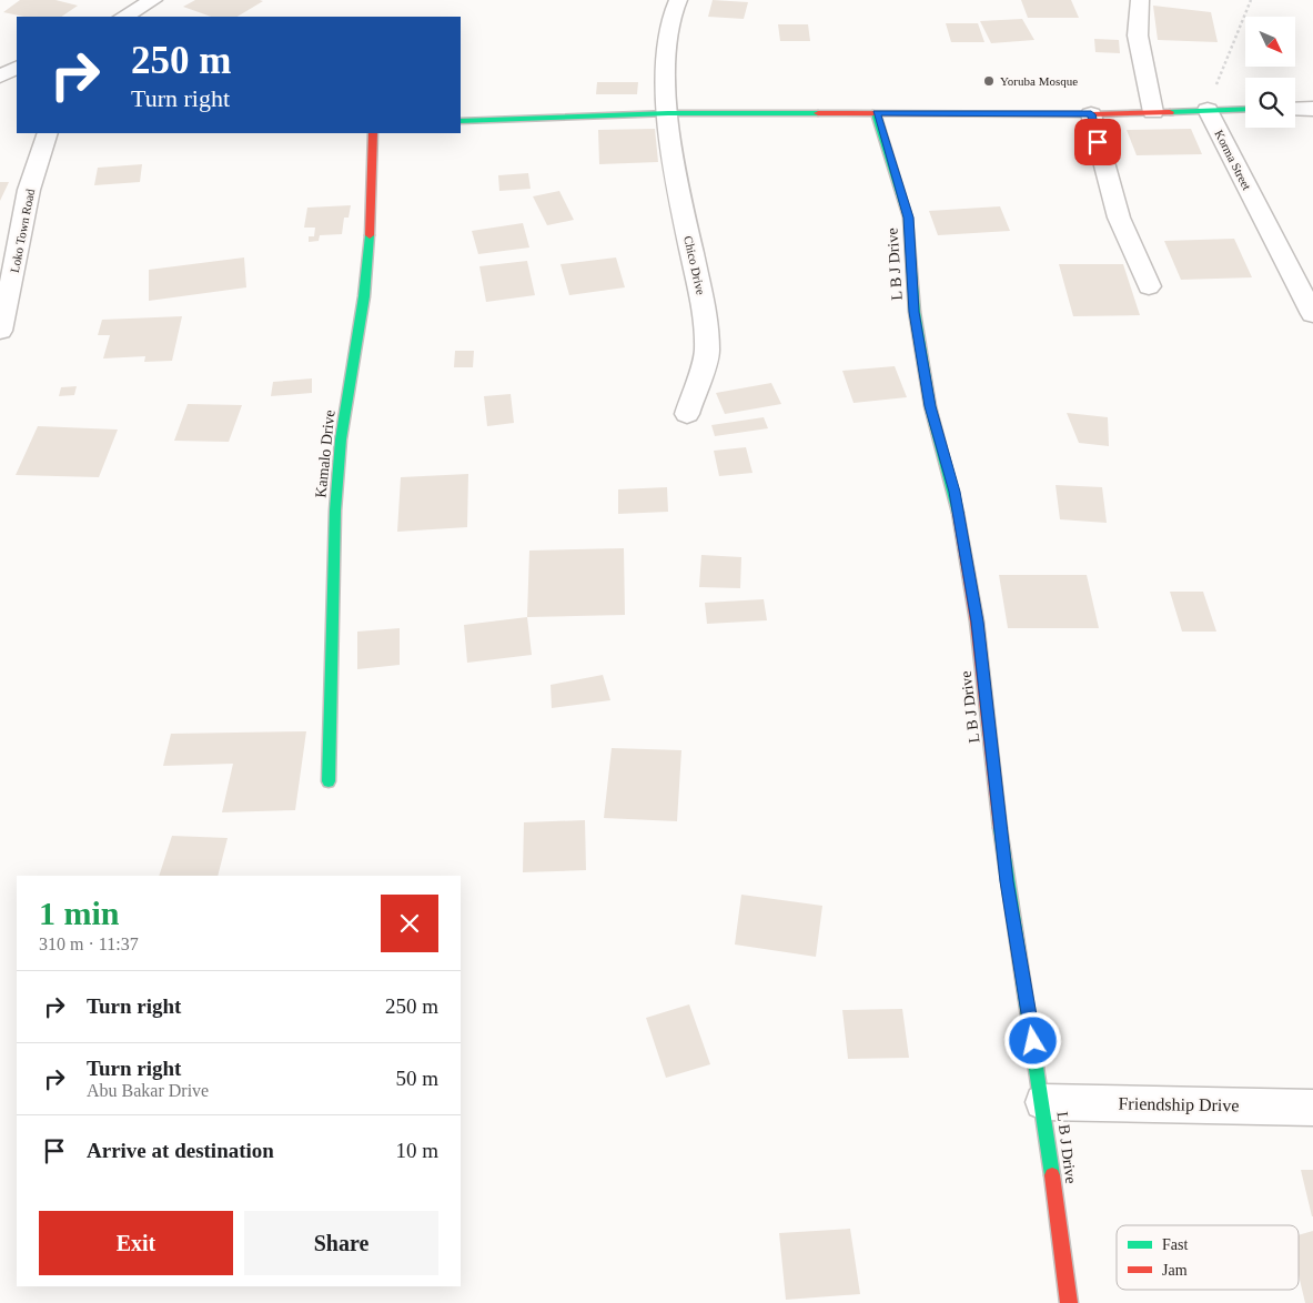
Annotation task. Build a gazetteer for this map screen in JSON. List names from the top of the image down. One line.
{"streets":{"street":["Korma Street","Loko Town Road","L B J Drive","Chico Drive","Kamalo Drive","Friendship Drive"]},"crossings":[["L B J Drive","Friendship Drive"]],"places":["Yoruba Mosque"],"legend":["Fast","Jam"],"north":"bottom right","page":{"turn":["250 m","Turn right"],"heading":["1 min","310 m · 11:37"],"list":[{"name":"Turn right","value":"250 m"},{"name":"Turn right","note":"Abu Bakar Drive","value":"50 m"},{"name":"Arrive at destination","value":"10 m"}],"buttons":["Exit","Share"]}}
